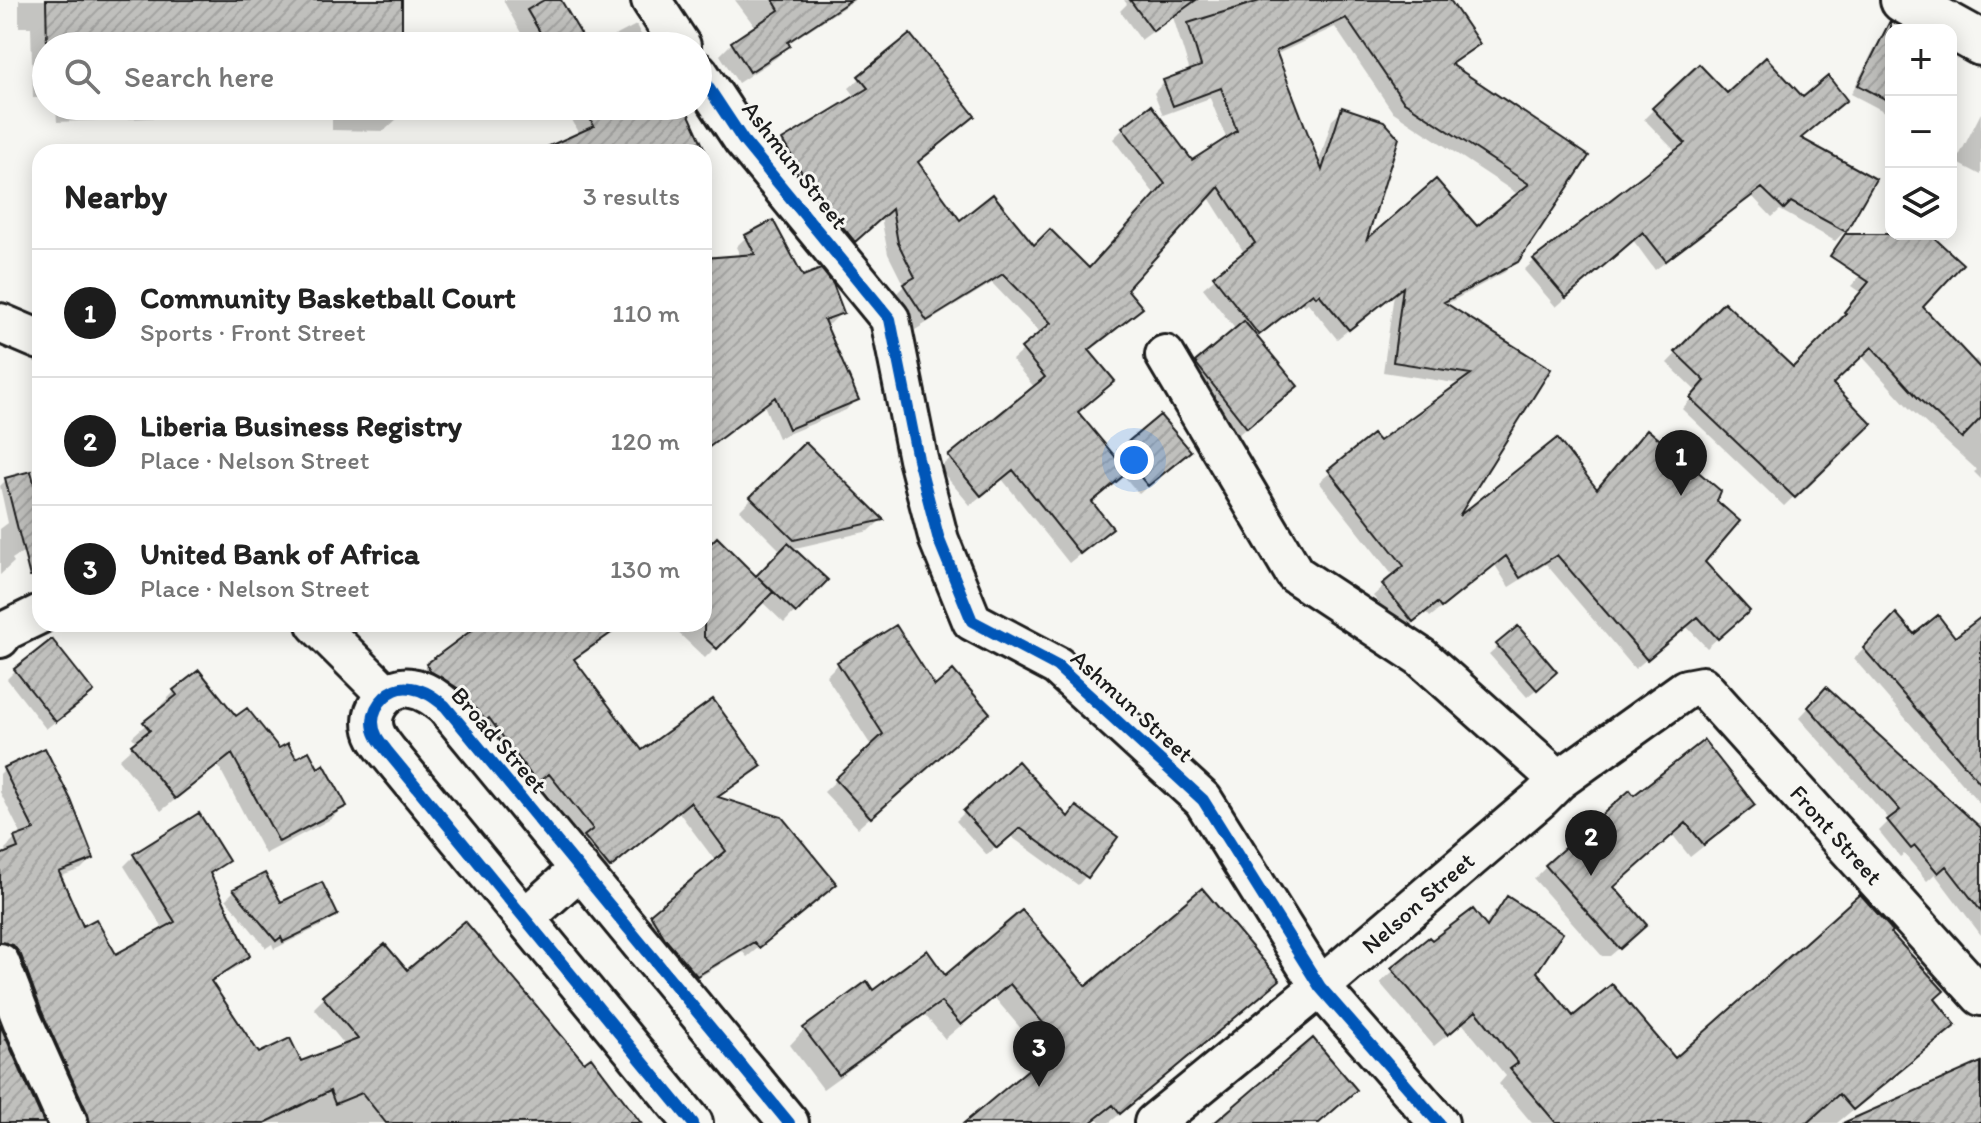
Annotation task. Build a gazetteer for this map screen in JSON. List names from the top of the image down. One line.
{"streets":{"street":["Ashmun Street","Broad Street","Front Street","Nelson Street"]},"crossings":[["Ashmun Street","Nelson Street"],["Front Street","Nelson Street"]],"page":{"map_buttons":["+","−"],"search":"Search here","heading":["Nearby","3 results"],"list":[{"mark":"1","name":"Community Basketball Court","note":"Sports · Front Street","value":"110 m"},{"mark":"2","name":"Liberia Business Registry","note":"Place · Nelson Street","value":"120 m"},{"mark":"3","name":"United Bank of Africa","note":"Place · Nelson Street","value":"130 m"}],"pins":["1","2","3"]}}
